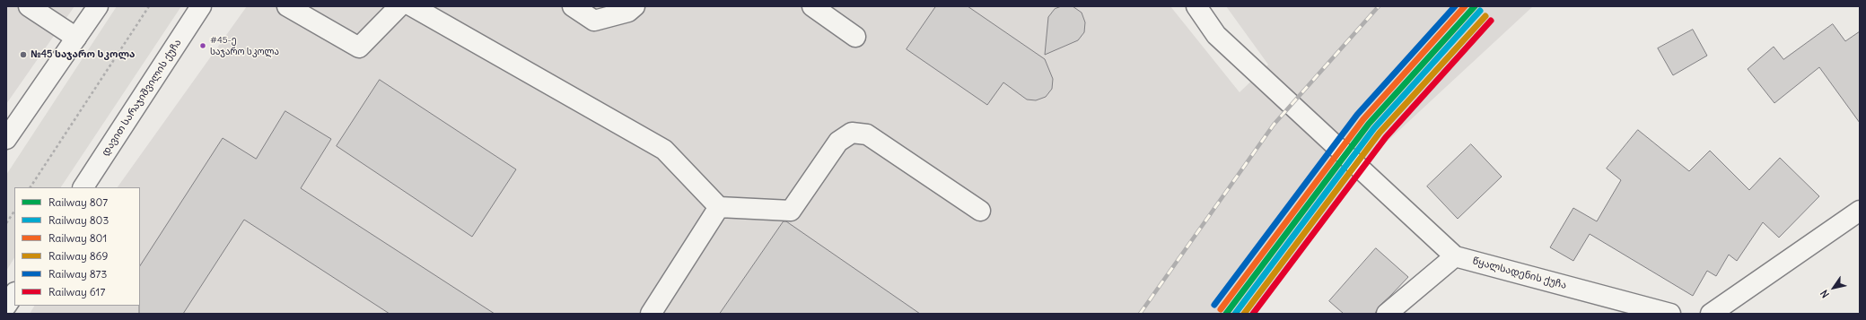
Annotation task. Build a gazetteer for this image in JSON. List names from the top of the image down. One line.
{"streets":{"street":["დავით სარაჯიშვილის ქუჩა","წყალსადენის ქუჩა"]},"places":["#45-ე საჯარო სკოლა","№45 საჯარო სკოლა"],"lines":["rail line 807","rail line 801","rail line 873","rail line 803","rail line 869","rail line 617"],"legend":["Railway 807","Railway 803","Railway 801","Railway 869","Railway 873","Railway 617"],"north":"bottom left"}
